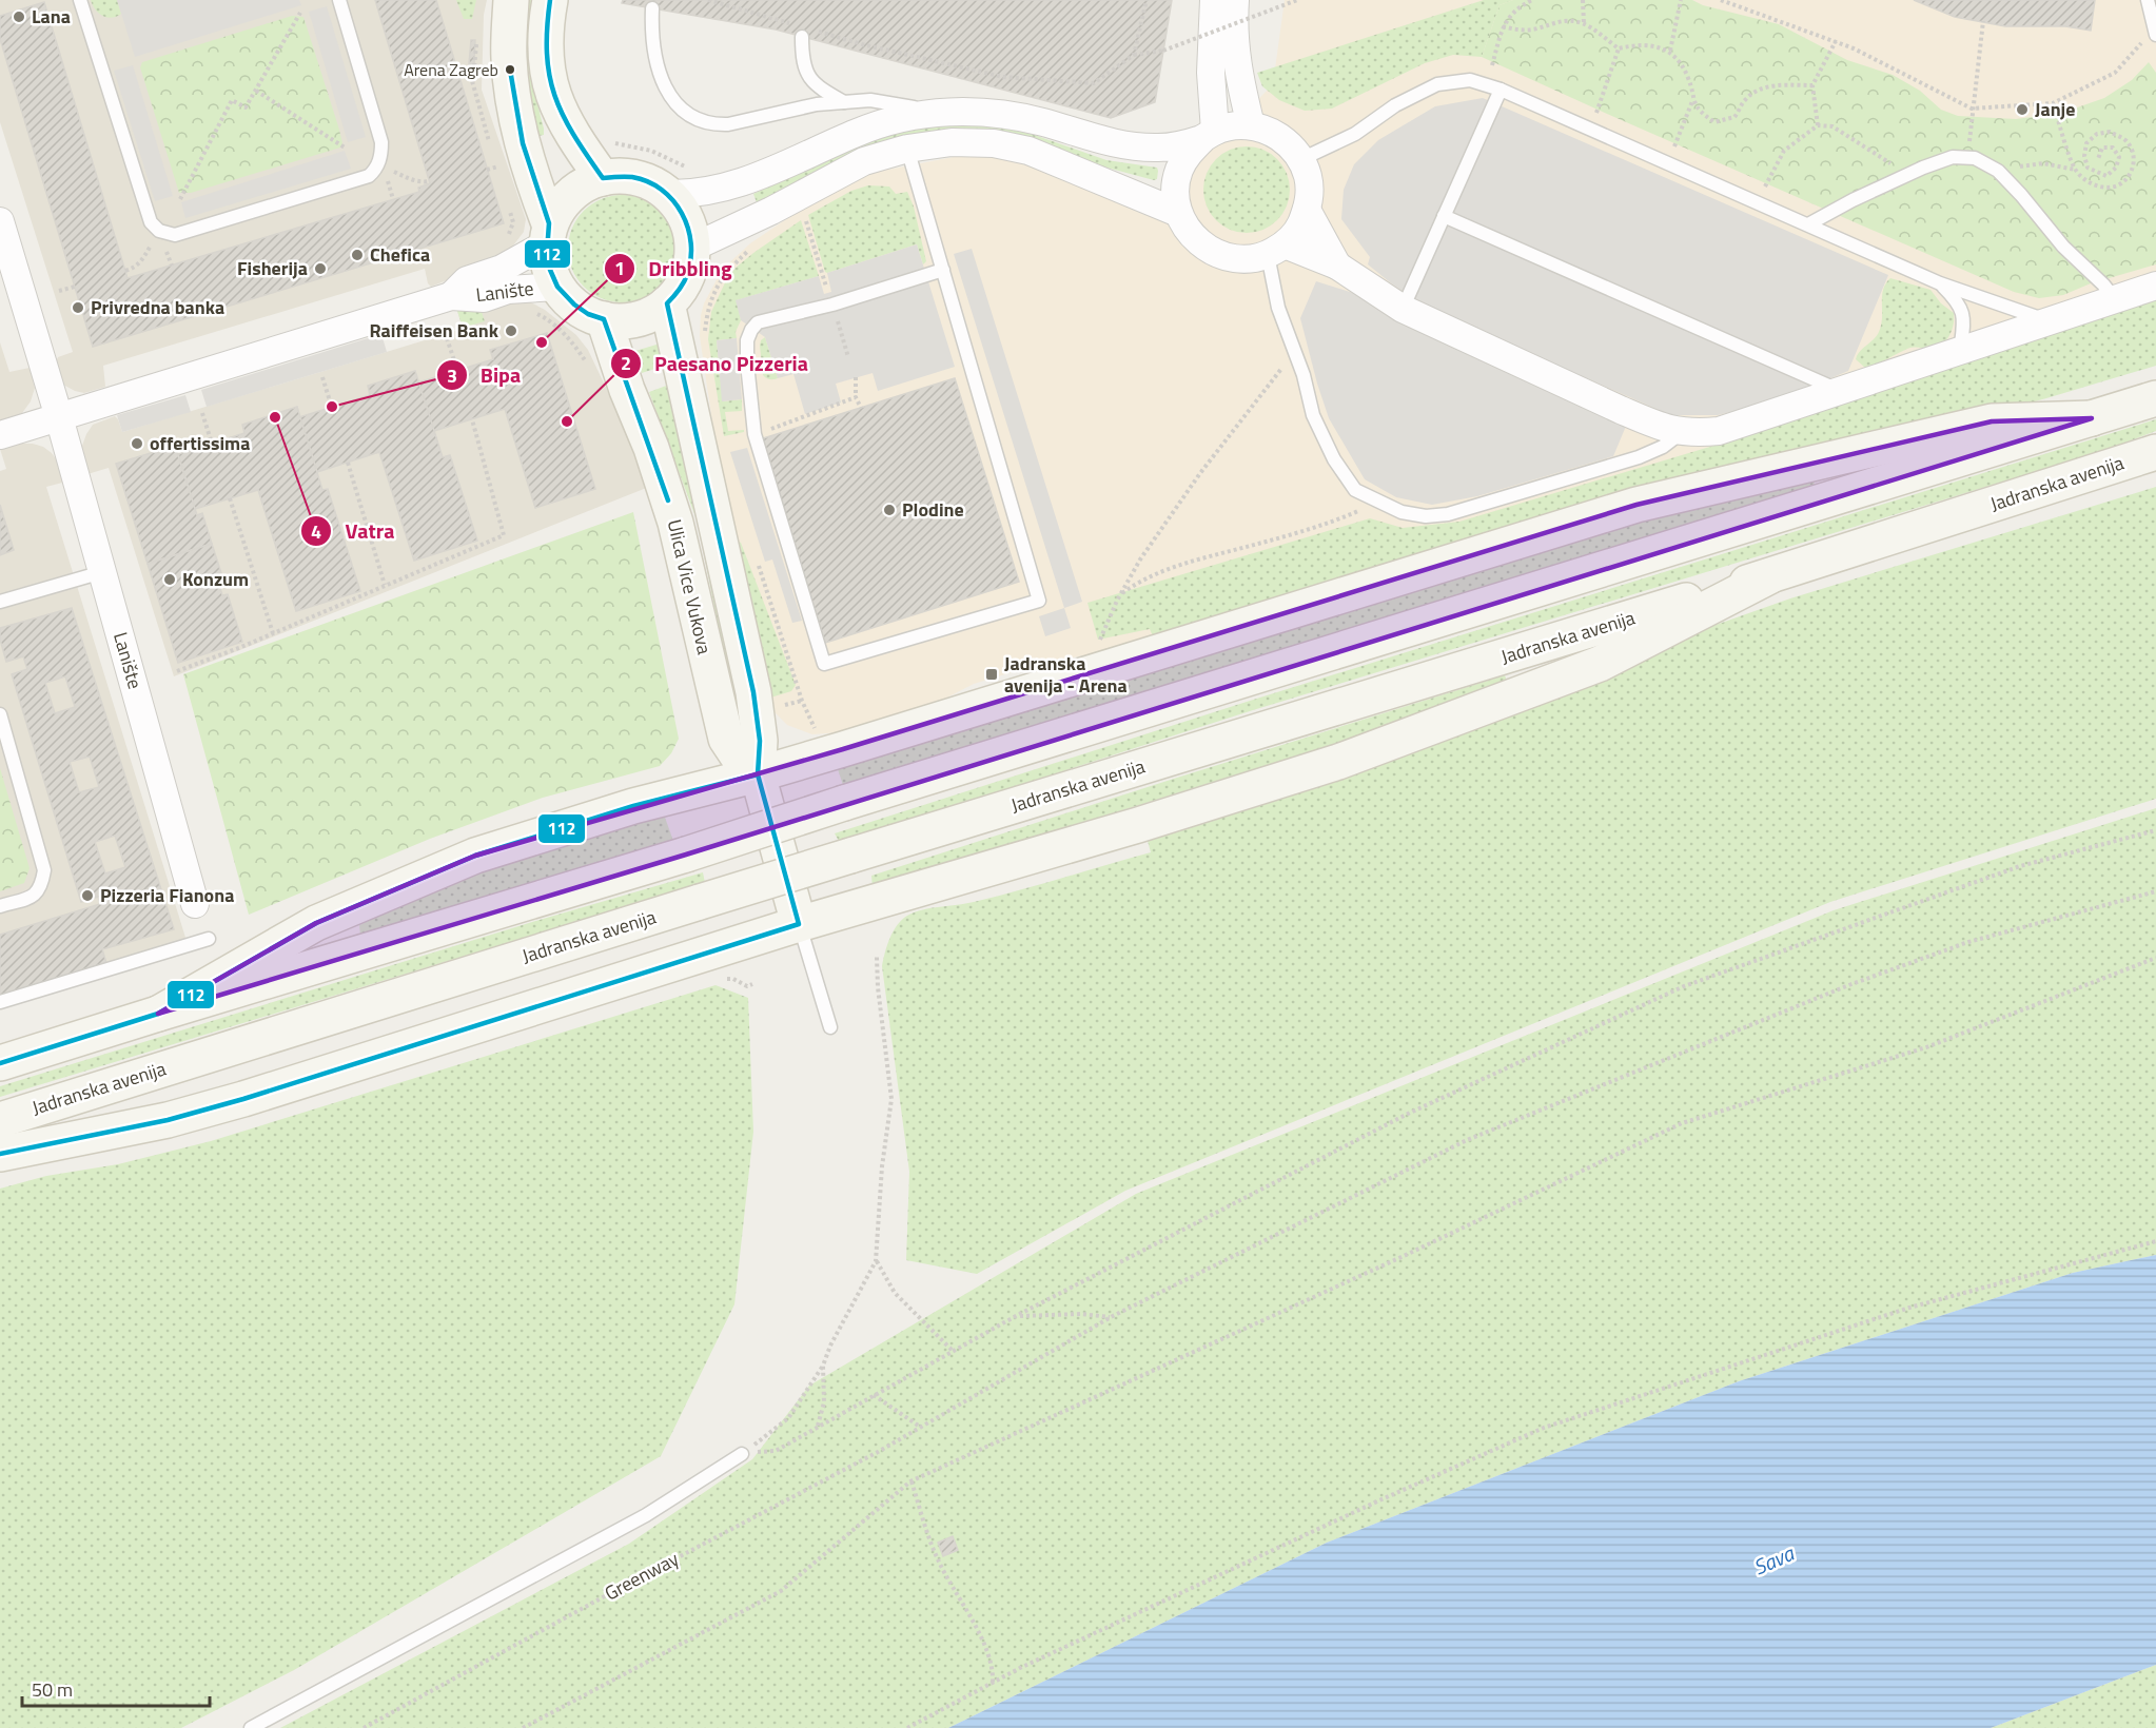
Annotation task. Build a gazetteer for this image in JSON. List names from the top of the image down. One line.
{"streets":{"main road":["Jadranska avenija","Ulica Vice Vukova"],"street":["Lanište"],"path":["Greenway"]},"crossings":[["Lanište","Ulica Vice Vukova"]],"water":["Sava"],"places":{"other":["Lana","Arena Zagreb","Janje","Chefica","Fisherija","Privredna banka","Raiffeisen Bank","Dribbling","Bipa","Vatra","Paesano Pizzeria","offertissima","Plodine","Konzum","Pizzeria Fianona"],"transit":["Jadranska avenija - Arena"]},"lines":["transit line 112"],"scale_bar":"50 m"}
